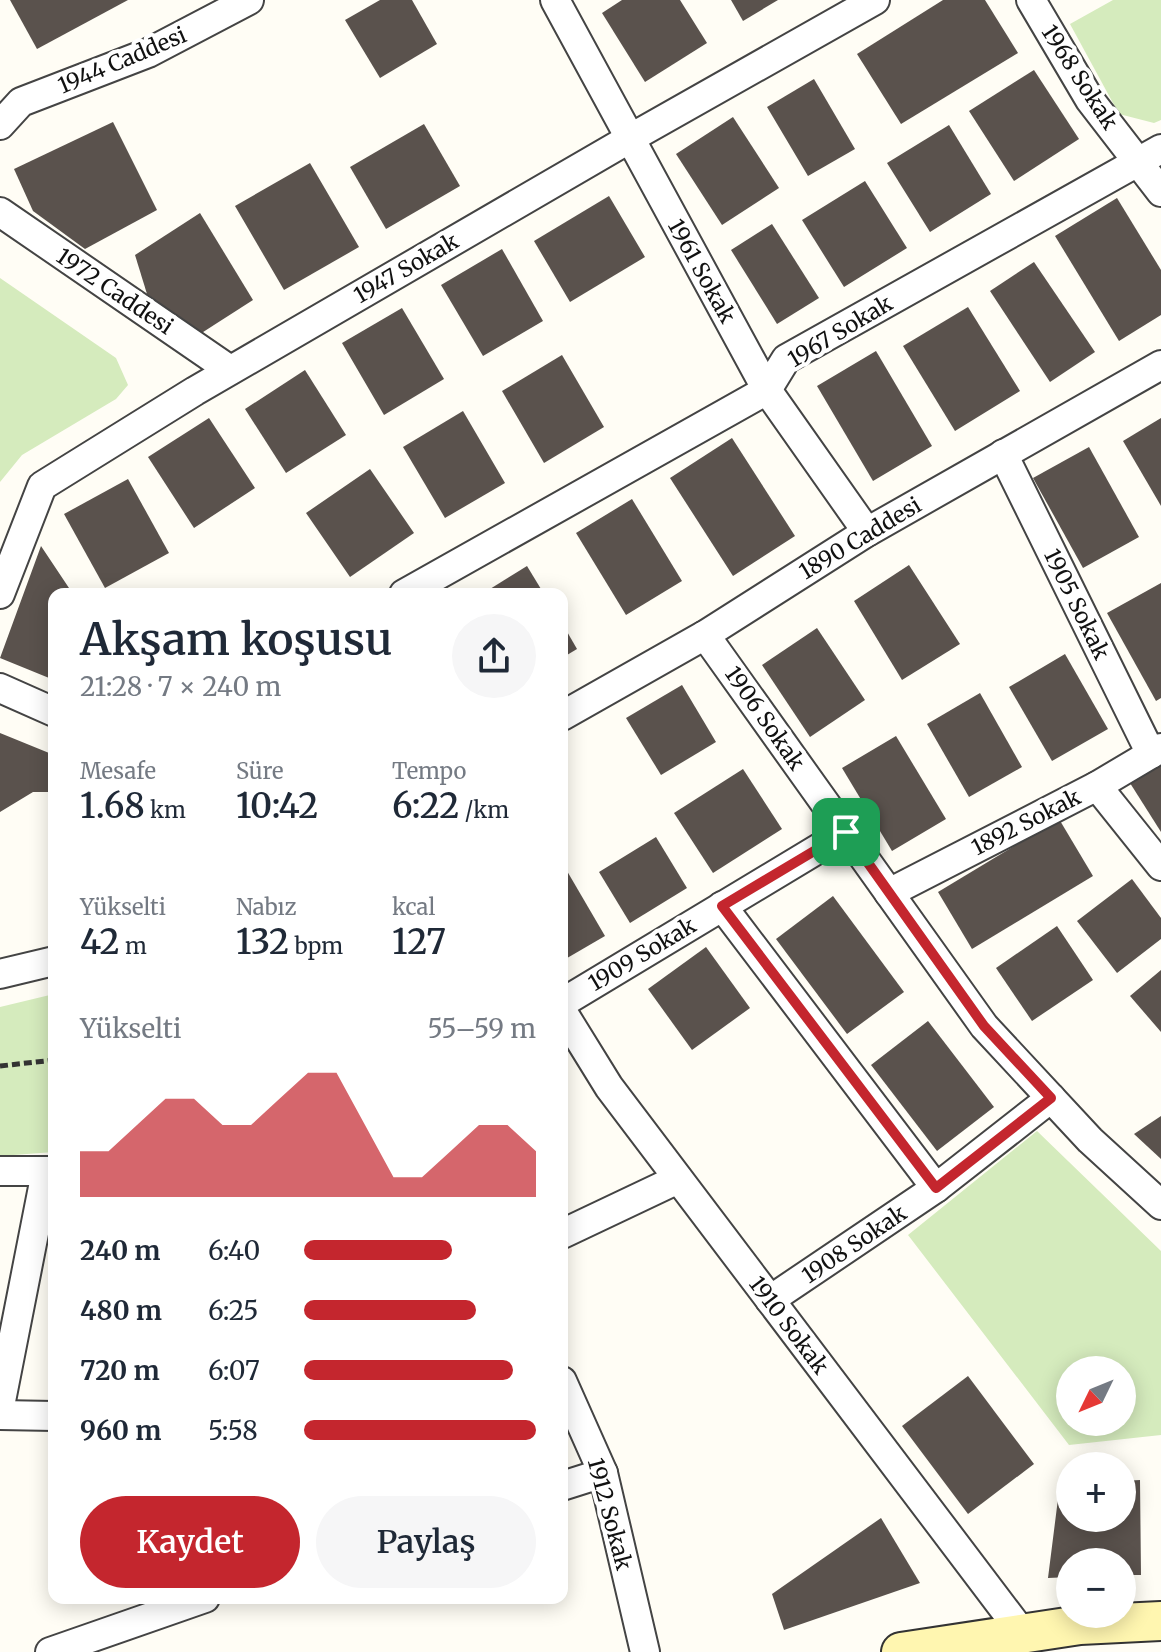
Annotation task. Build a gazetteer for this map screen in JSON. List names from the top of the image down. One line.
{"streets":{"street":["1944 Caddesi","1968 Sokak","1947 Sokak","1961 Sokak","1972 Caddesi","1967 Sokak","1890 Caddesi","1905 Sokak","1906 Sokak","1892 Sokak","1909 Sokak","1908 Sokak","1910 Sokak","1912 Sokak"]},"crossings":[["1968 Sokak","1967 Sokak"],["1947 Sokak","1961 Sokak"],["1947 Sokak","1972 Caddesi"],["1961 Sokak","1967 Sokak"],["1961 Sokak","1890 Caddesi"],["1890 Caddesi","1905 Sokak"],["1890 Caddesi","1906 Sokak"],["1905 Sokak","1892 Sokak"],["1906 Sokak","1892 Sokak"],["1906 Sokak","1909 Sokak"],["1906 Sokak","1908 Sokak"],["1908 Sokak","1910 Sokak"]],"north":"bottom left","page":{"heading":["Akşam koşusu","21:28 · 7 × 240 m"],"stats":[["Mesafe","1.68 km"],["Süre","10:42"],["Tempo","6:22 /km"],["Yükselti","42 m"],["Nabız","132 bpm"],["kcal","127"]],"chart":["Yükselti","55–59 m"],"list":[{"name":"240 m","note":"6:40"},{"name":"480 m","note":"6:25"},{"name":"720 m","note":"6:07"},{"name":"960 m","note":"5:58"}],"map_buttons":["+","−"],"buttons":["Kaydet","Paylaş"]}}
